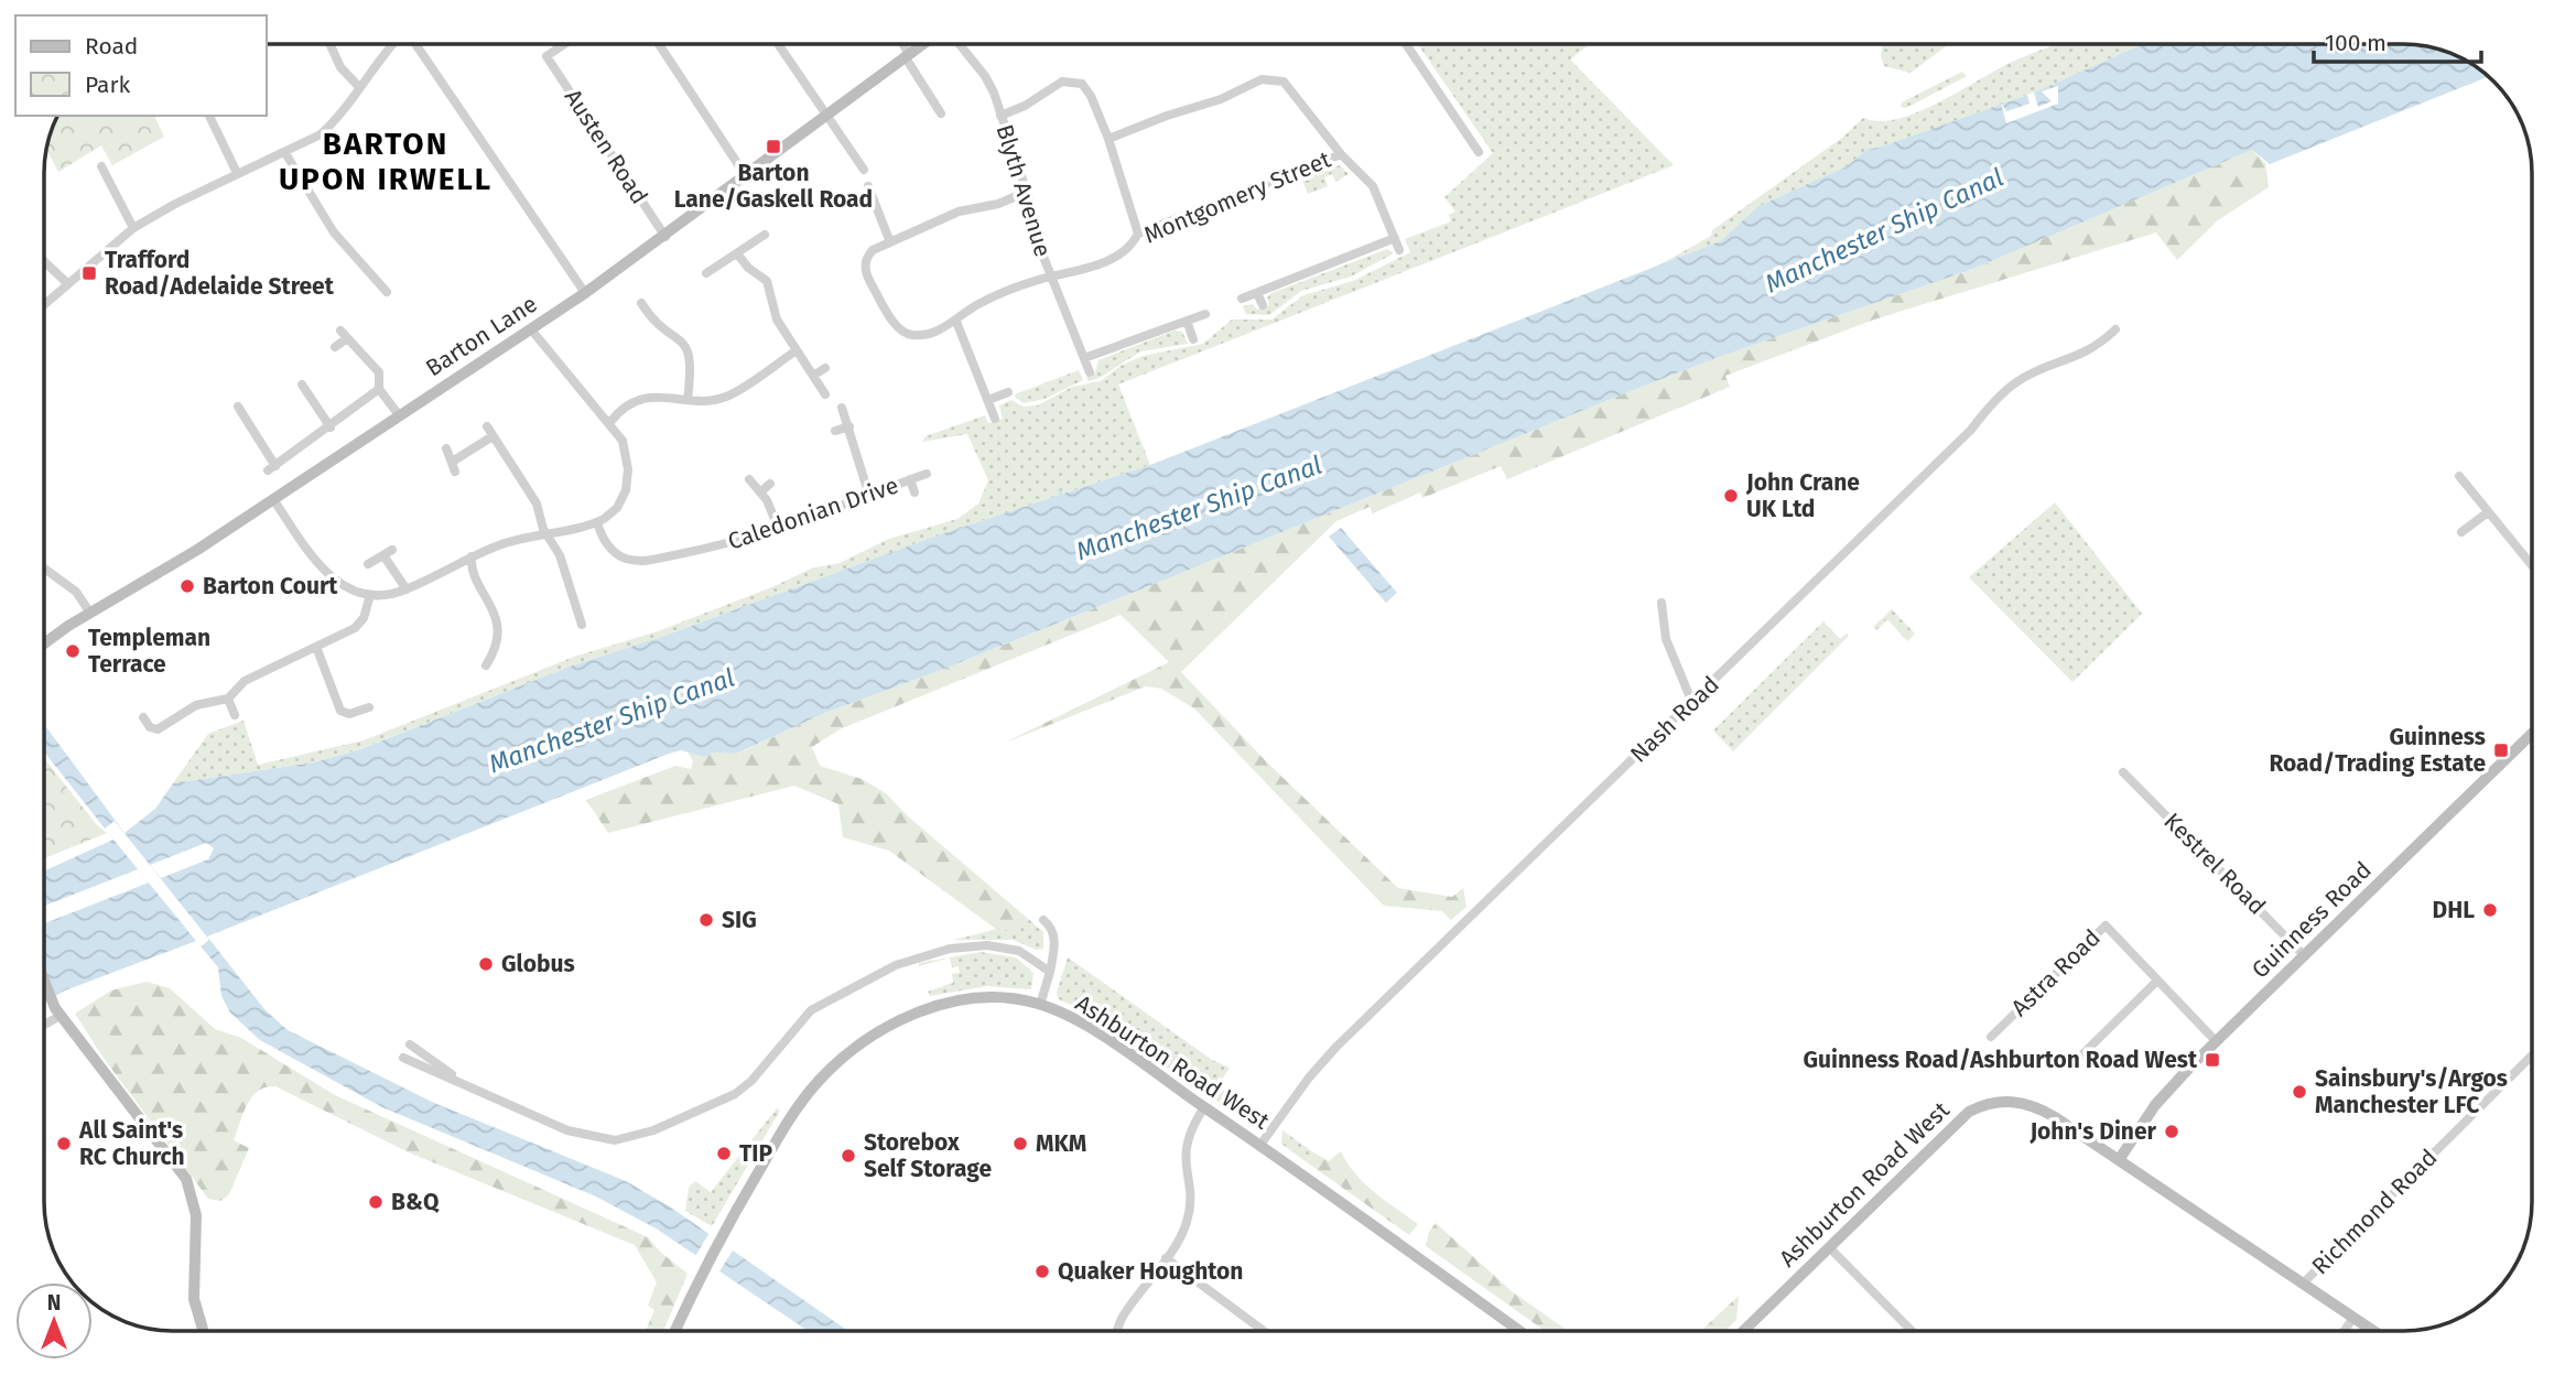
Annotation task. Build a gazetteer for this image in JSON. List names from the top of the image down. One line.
{"streets":{"main road":["Barton Lane","Guinness Road","Ashburton Road West"],"street":["Austen Road","Blyth Avenue","Montgomery Street","Caledonian Drive","Nash Road","Kestrel Road","Astra Road","Richmond Road"]},"crossings":[["Austen Road","Barton Lane"],["Blyth Avenue","Montgomery Street"],["Nash Road","Ashburton Road West"],["Kestrel Road","Guinness Road"],["Guinness Road","Astra Road"],["Guinness Road","Ashburton Road West"],["Ashburton Road West","Richmond Road"]],"districts":["BARTON UPON IRWELL"],"water":["Manchester Ship Canal"],"places":{"transit":["Barton Lane/Gaskell Road","Trafford Road/Adelaide Street","Guinness Road/Trading Estate","Guinness Road/Ashburton Road West"],"other":["John Crane UK Ltd","Barton Court","Templeman Terrace","DHL","SIG","Globus","Sainsbury's/Argos Manchester LFC","John's Diner","All Saint's RC Church","MKM","TIP","Storebox Self Storage","B&Q","Quaker Houghton"]},"legend":["Road","Park"],"scale_bar":"100 m","north":"top"}
